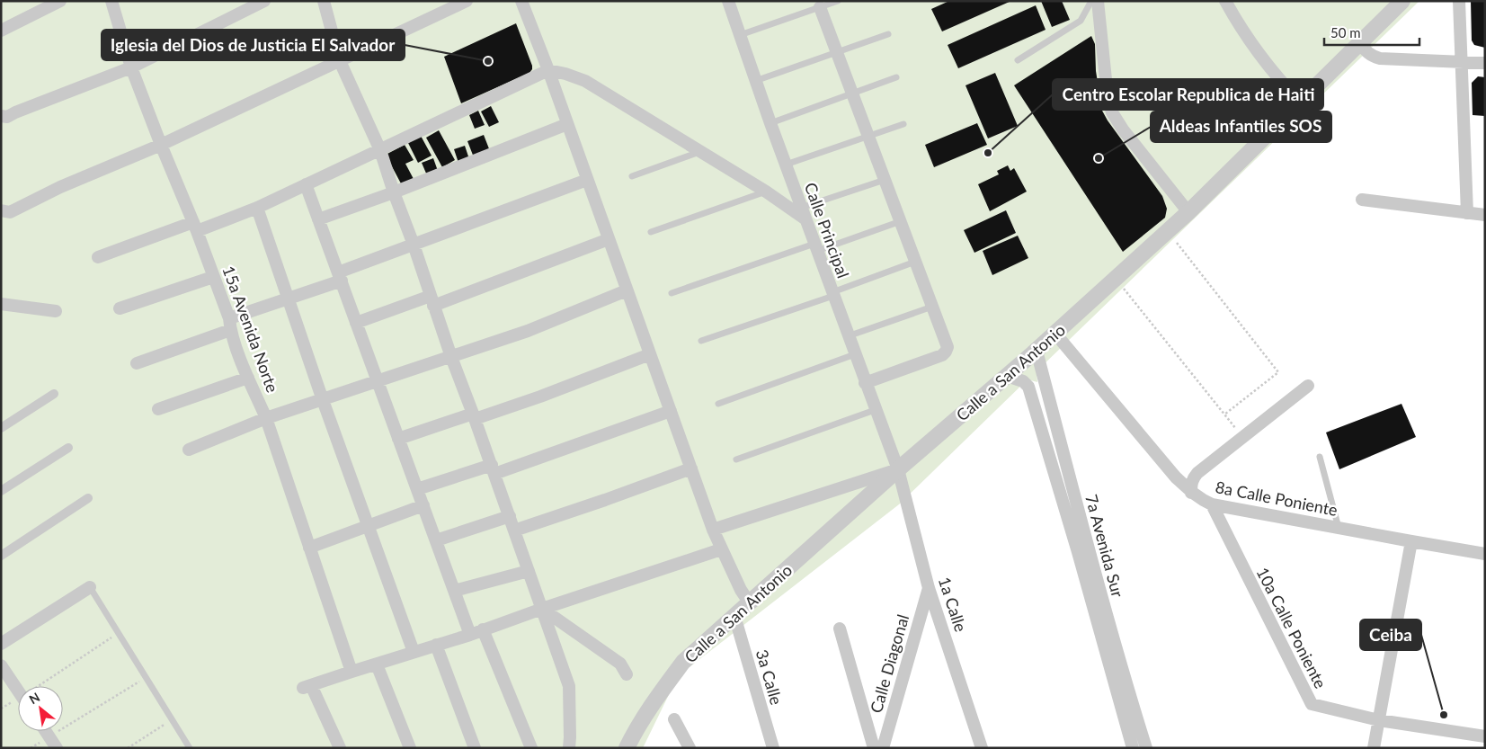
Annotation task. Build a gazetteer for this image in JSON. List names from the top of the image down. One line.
{"streets":{"street":["Calle Principal","15a Avenida Norte","Calle a San Antonio","8a Calle Poniente","7a Avenida Sur","1a Calle","10a Calle Poniente","Calle Diagonal","3a Calle"]},"crossings":[["Calle Principal","Calle a San Antonio"],["Calle Principal","1a Calle"],["Calle a San Antonio","8a Calle Poniente"],["Calle a San Antonio","7a Avenida Sur"],["Calle a San Antonio","1a Calle"],["Calle a San Antonio","3a Calle"],["8a Calle Poniente","10a Calle Poniente"],["1a Calle","Calle Diagonal"]],"places":["Iglesia del Dios de Justicia El Salvador","Centro Escolar Republica de Haiti","Aldeas Infantiles SOS","Ceiba"],"scale_bar":"50 m","north":"top left"}
